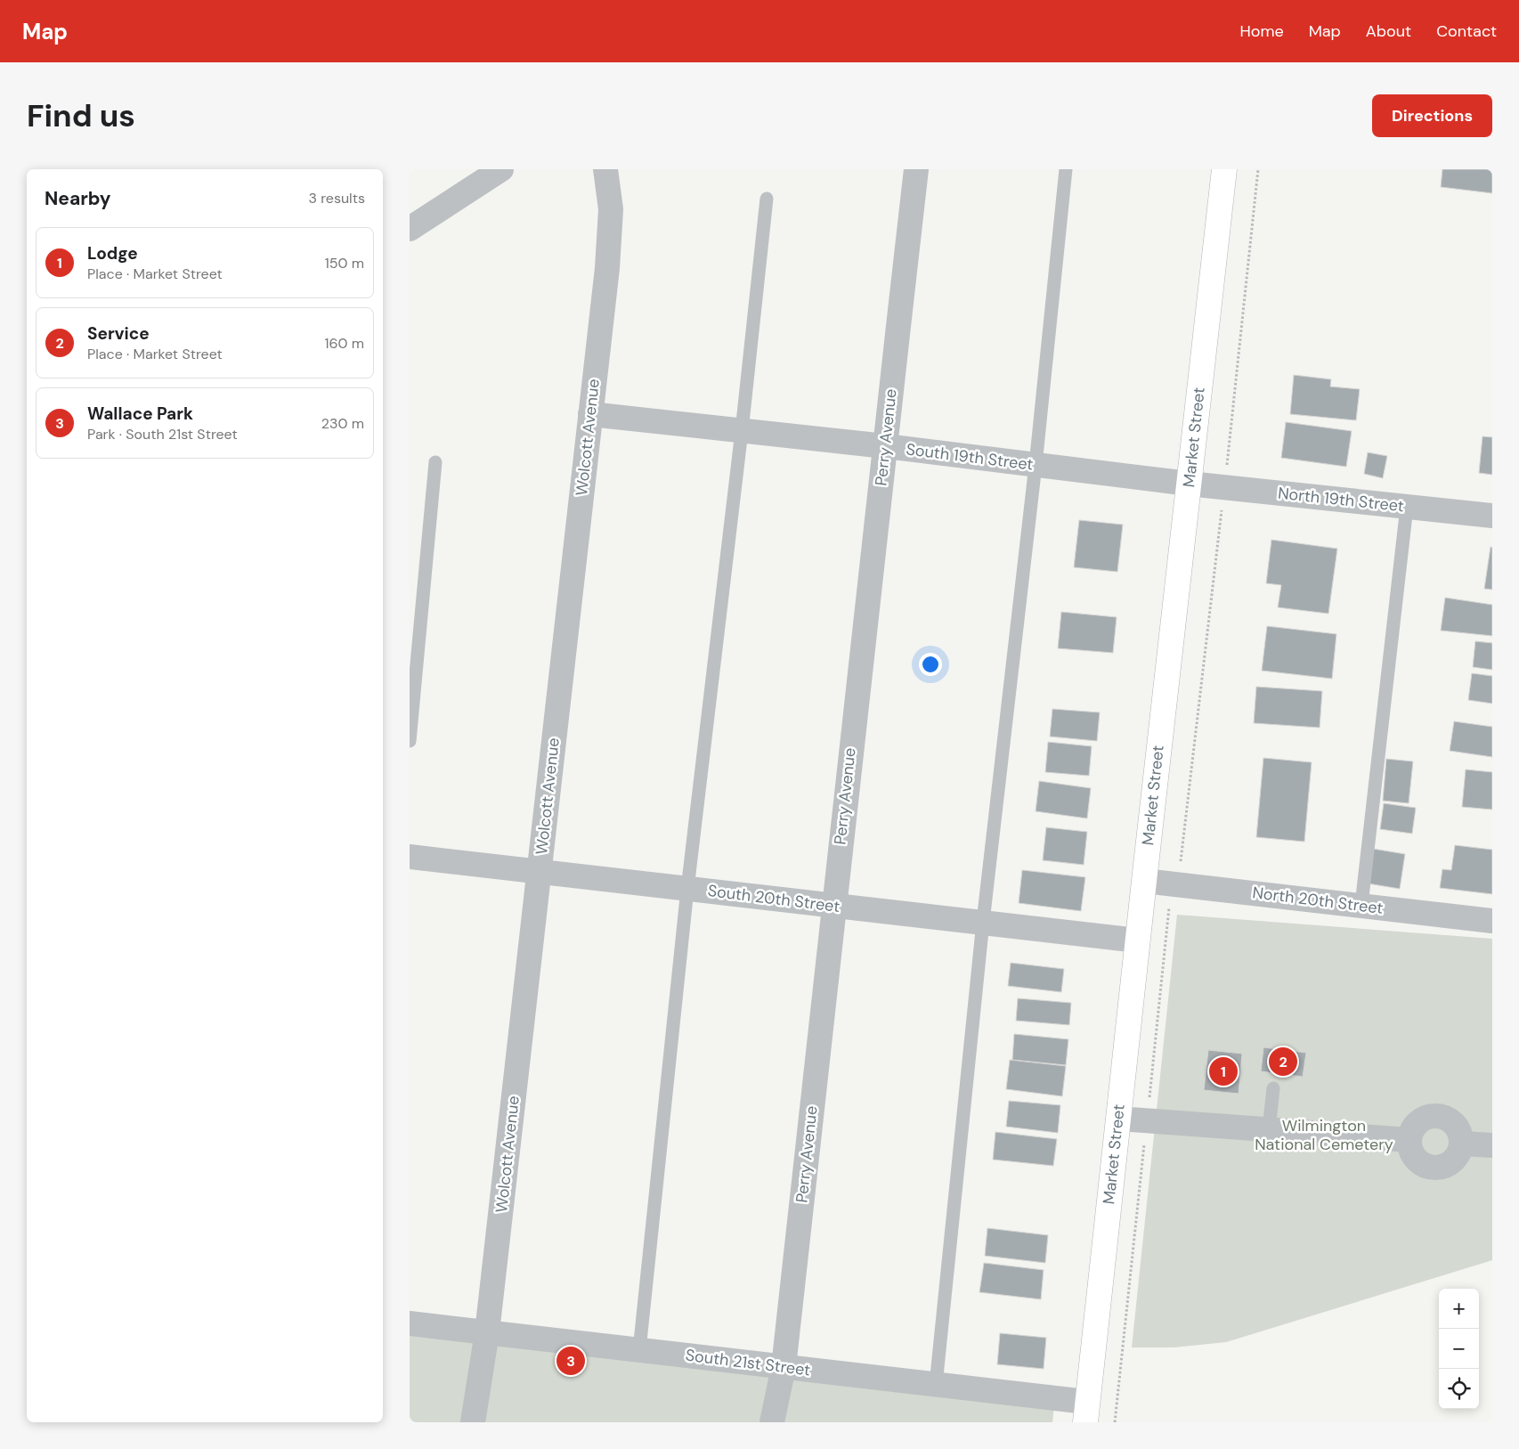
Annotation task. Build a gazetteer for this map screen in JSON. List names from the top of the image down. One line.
{"streets":{"main road":["Market Street"],"street":["Wolcott Avenue","Perry Avenue","South 19th Street","North 19th Street","South 20th Street","North 20th Street","South 21st Street"]},"crossings":[["Wolcott Avenue","South 19th Street"],["Wolcott Avenue","South 20th Street"],["Wolcott Avenue","South 21st Street"],["Perry Avenue","South 19th Street"],["Perry Avenue","South 20th Street"],["Perry Avenue","South 21st Street"],["Market Street","South 19th Street"],["Market Street","North 19th Street"],["Market Street","South 20th Street"],["Market Street","North 20th Street"],["Market Street","South 21st Street"],["South 19th Street","North 19th Street"]],"parks":["Wilmington National Cemetery"],"page":{"header":"Map","nav":["Home","Map","About","Contact"],"buttons":"Directions","title":"Find us","heading":["Nearby","3 results"],"list":[{"mark":"1","name":"Lodge","note":"Place · Market Street","value":"150 m"},{"mark":"2","name":"Service","note":"Place · Market Street","value":"160 m"},{"mark":"3","name":"Wallace Park","note":"Park · South 21st Street","value":"230 m"}],"pins":["2","1","3"],"map_buttons":["+","−"]}}
